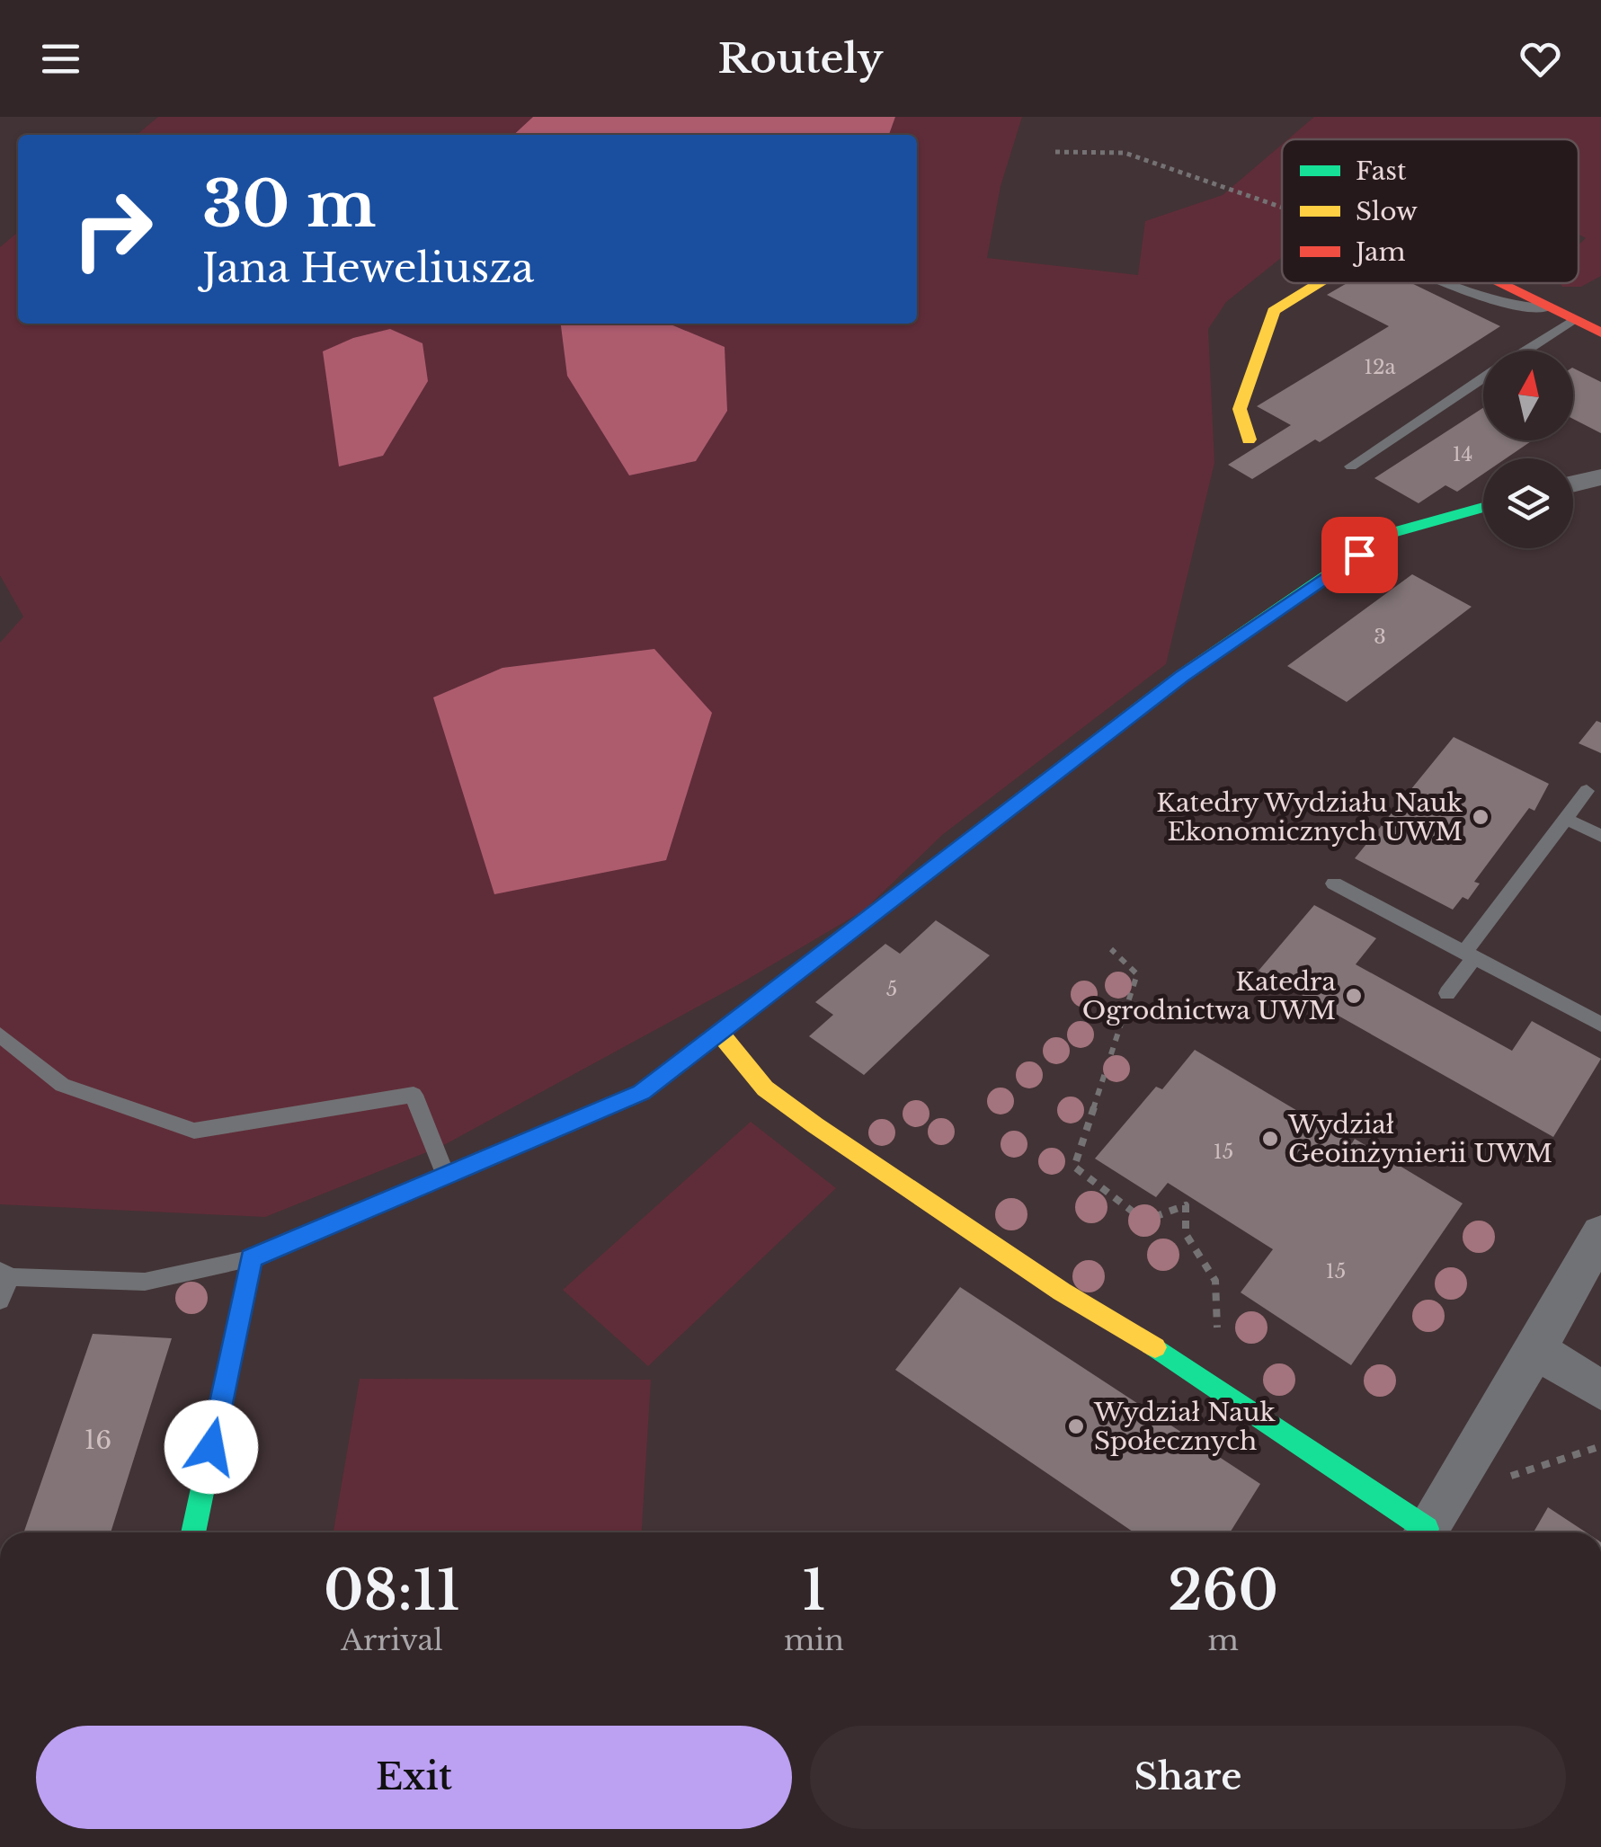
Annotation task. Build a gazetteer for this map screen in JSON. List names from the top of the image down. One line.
{"places":["Katedry Wydziału Nauk Ekonomicznych UWM","Katedra Ogrodnictwa UWM","Wydział Geoinżynierii UWM","Wydział Nauk Społecznych"],"house_numbers":["12a","14","3","5","15","15","16"],"legend":["Fast","Slow","Jam"],"north":"top","page":{"header":"Routely","turn":["30 m","Jana Heweliusza"],"eta":["08:11","Arrival","1","min","260","m"],"buttons":["Exit","Share"]}}
